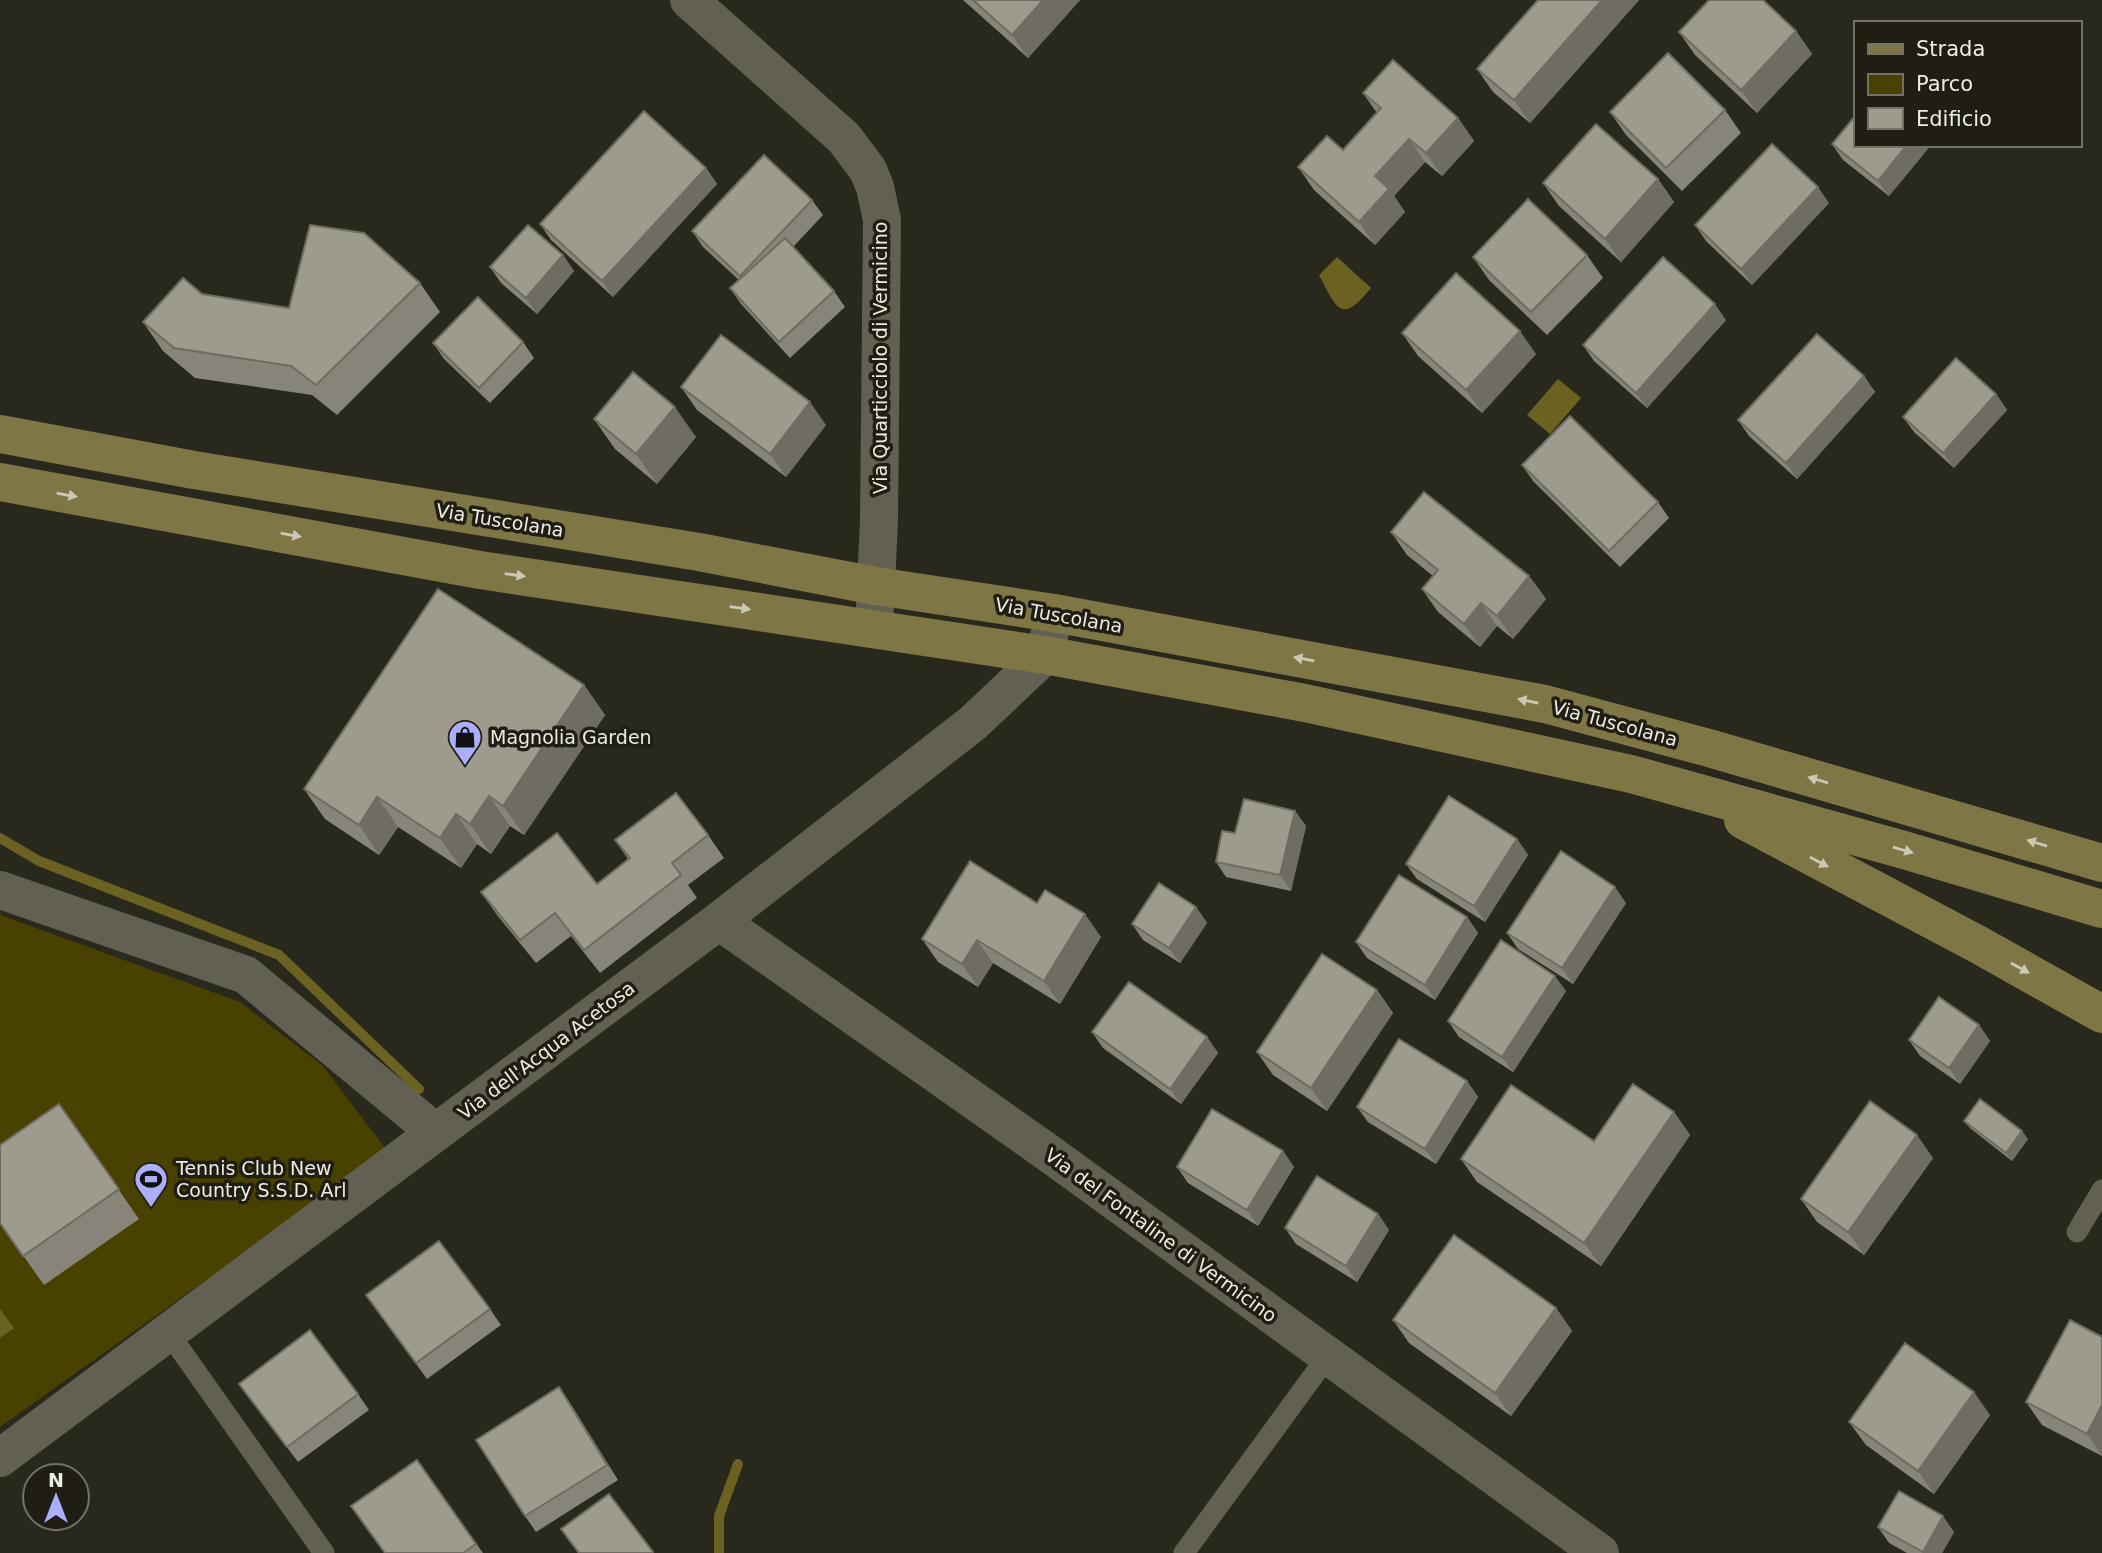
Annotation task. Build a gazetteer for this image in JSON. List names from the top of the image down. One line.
{"streets":{"main road":["Via Tuscolana"],"street":["Via Quarticciolo di Vermicino","Via dell'Acqua Acetosa","Via del Fontaline di Vermicino"]},"crossings":[["Via Quarticciolo di Vermicino","Via Tuscolana"],["Via dell'Acqua Acetosa","Via del Fontaline di Vermicino"]],"places":{"shop":["Magnolia Garden"],"sports":["Tennis Club New Country S.S.D. Arl"]},"legend":["Strada","Parco","Edificio"],"north":"top"}
